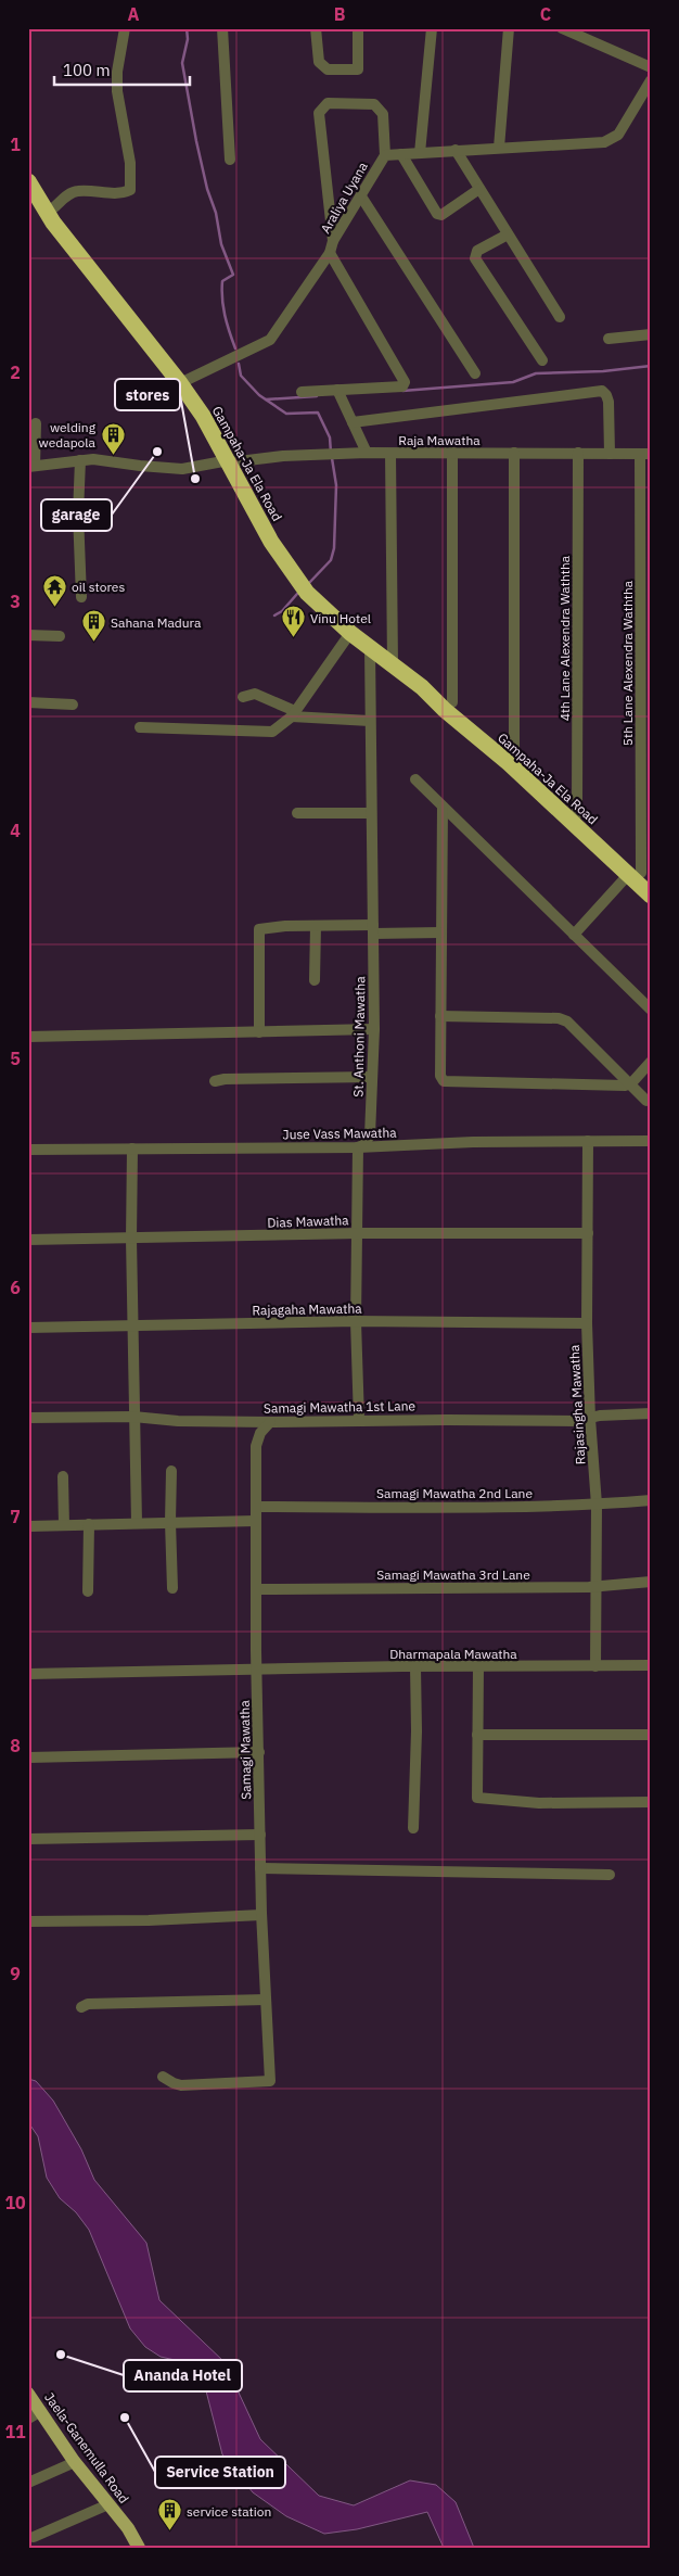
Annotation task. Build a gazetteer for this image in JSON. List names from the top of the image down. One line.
{"streets":{"highway":["Gampaha-Ja Ela Road"],"main road":["Jaela-Ganemulla Road"],"street":["Araliya Uyana","Raja Mawatha","4th Lane Alexendra Waththa","5th Lane Alexendra Waththa","St. Anthoni Mawatha","Juse Vass Mawatha","Dias Mawatha","Rajagaha Mawatha","Rajasingha Mawatha","Samagi Mawatha 1st Lane","Samagi Mawatha 2nd Lane","Samagi Mawatha 3rd Lane","Dharmapala Mawatha","Samagi Mawatha"]},"crossings":[["Araliya Uyana","Gampaha-Ja Ela Road"],["Raja Mawatha","Gampaha-Ja Ela Road"],["Raja Mawatha","4th Lane Alexendra Waththa"],["Raja Mawatha","5th Lane Alexendra Waththa"],["Gampaha-Ja Ela Road","4th Lane Alexendra Waththa"],["Gampaha-Ja Ela Road","5th Lane Alexendra Waththa"],["Gampaha-Ja Ela Road","St. Anthoni Mawatha"],["St. Anthoni Mawatha","Juse Vass Mawatha"],["Juse Vass Mawatha","Rajasingha Mawatha"],["Dias Mawatha","Rajasingha Mawatha"],["Rajagaha Mawatha","Rajasingha Mawatha"],["Rajasingha Mawatha","Samagi Mawatha 1st Lane"],["Rajasingha Mawatha","Samagi Mawatha 2nd Lane"],["Rajasingha Mawatha","Samagi Mawatha 3rd Lane"],["Rajasingha Mawatha","Dharmapala Mawatha"],["Samagi Mawatha 1st Lane","Samagi Mawatha"],["Samagi Mawatha 2nd Lane","Samagi Mawatha"],["Samagi Mawatha 3rd Lane","Samagi Mawatha"],["Dharmapala Mawatha","Samagi Mawatha"]],"places":{"other":["garage","stores","Ananda Hotel","Service Station"],"building":["welding wedapola","Sahana Madura","service station"],"temple":["oil stores"],"restaurant":["Vinu Hotel"]},"scale_bar":"100 m","grid":{"columns":["A","B","C"],"rows":["1","2","3","4","5","6","7","8","9","10","11"]}}
